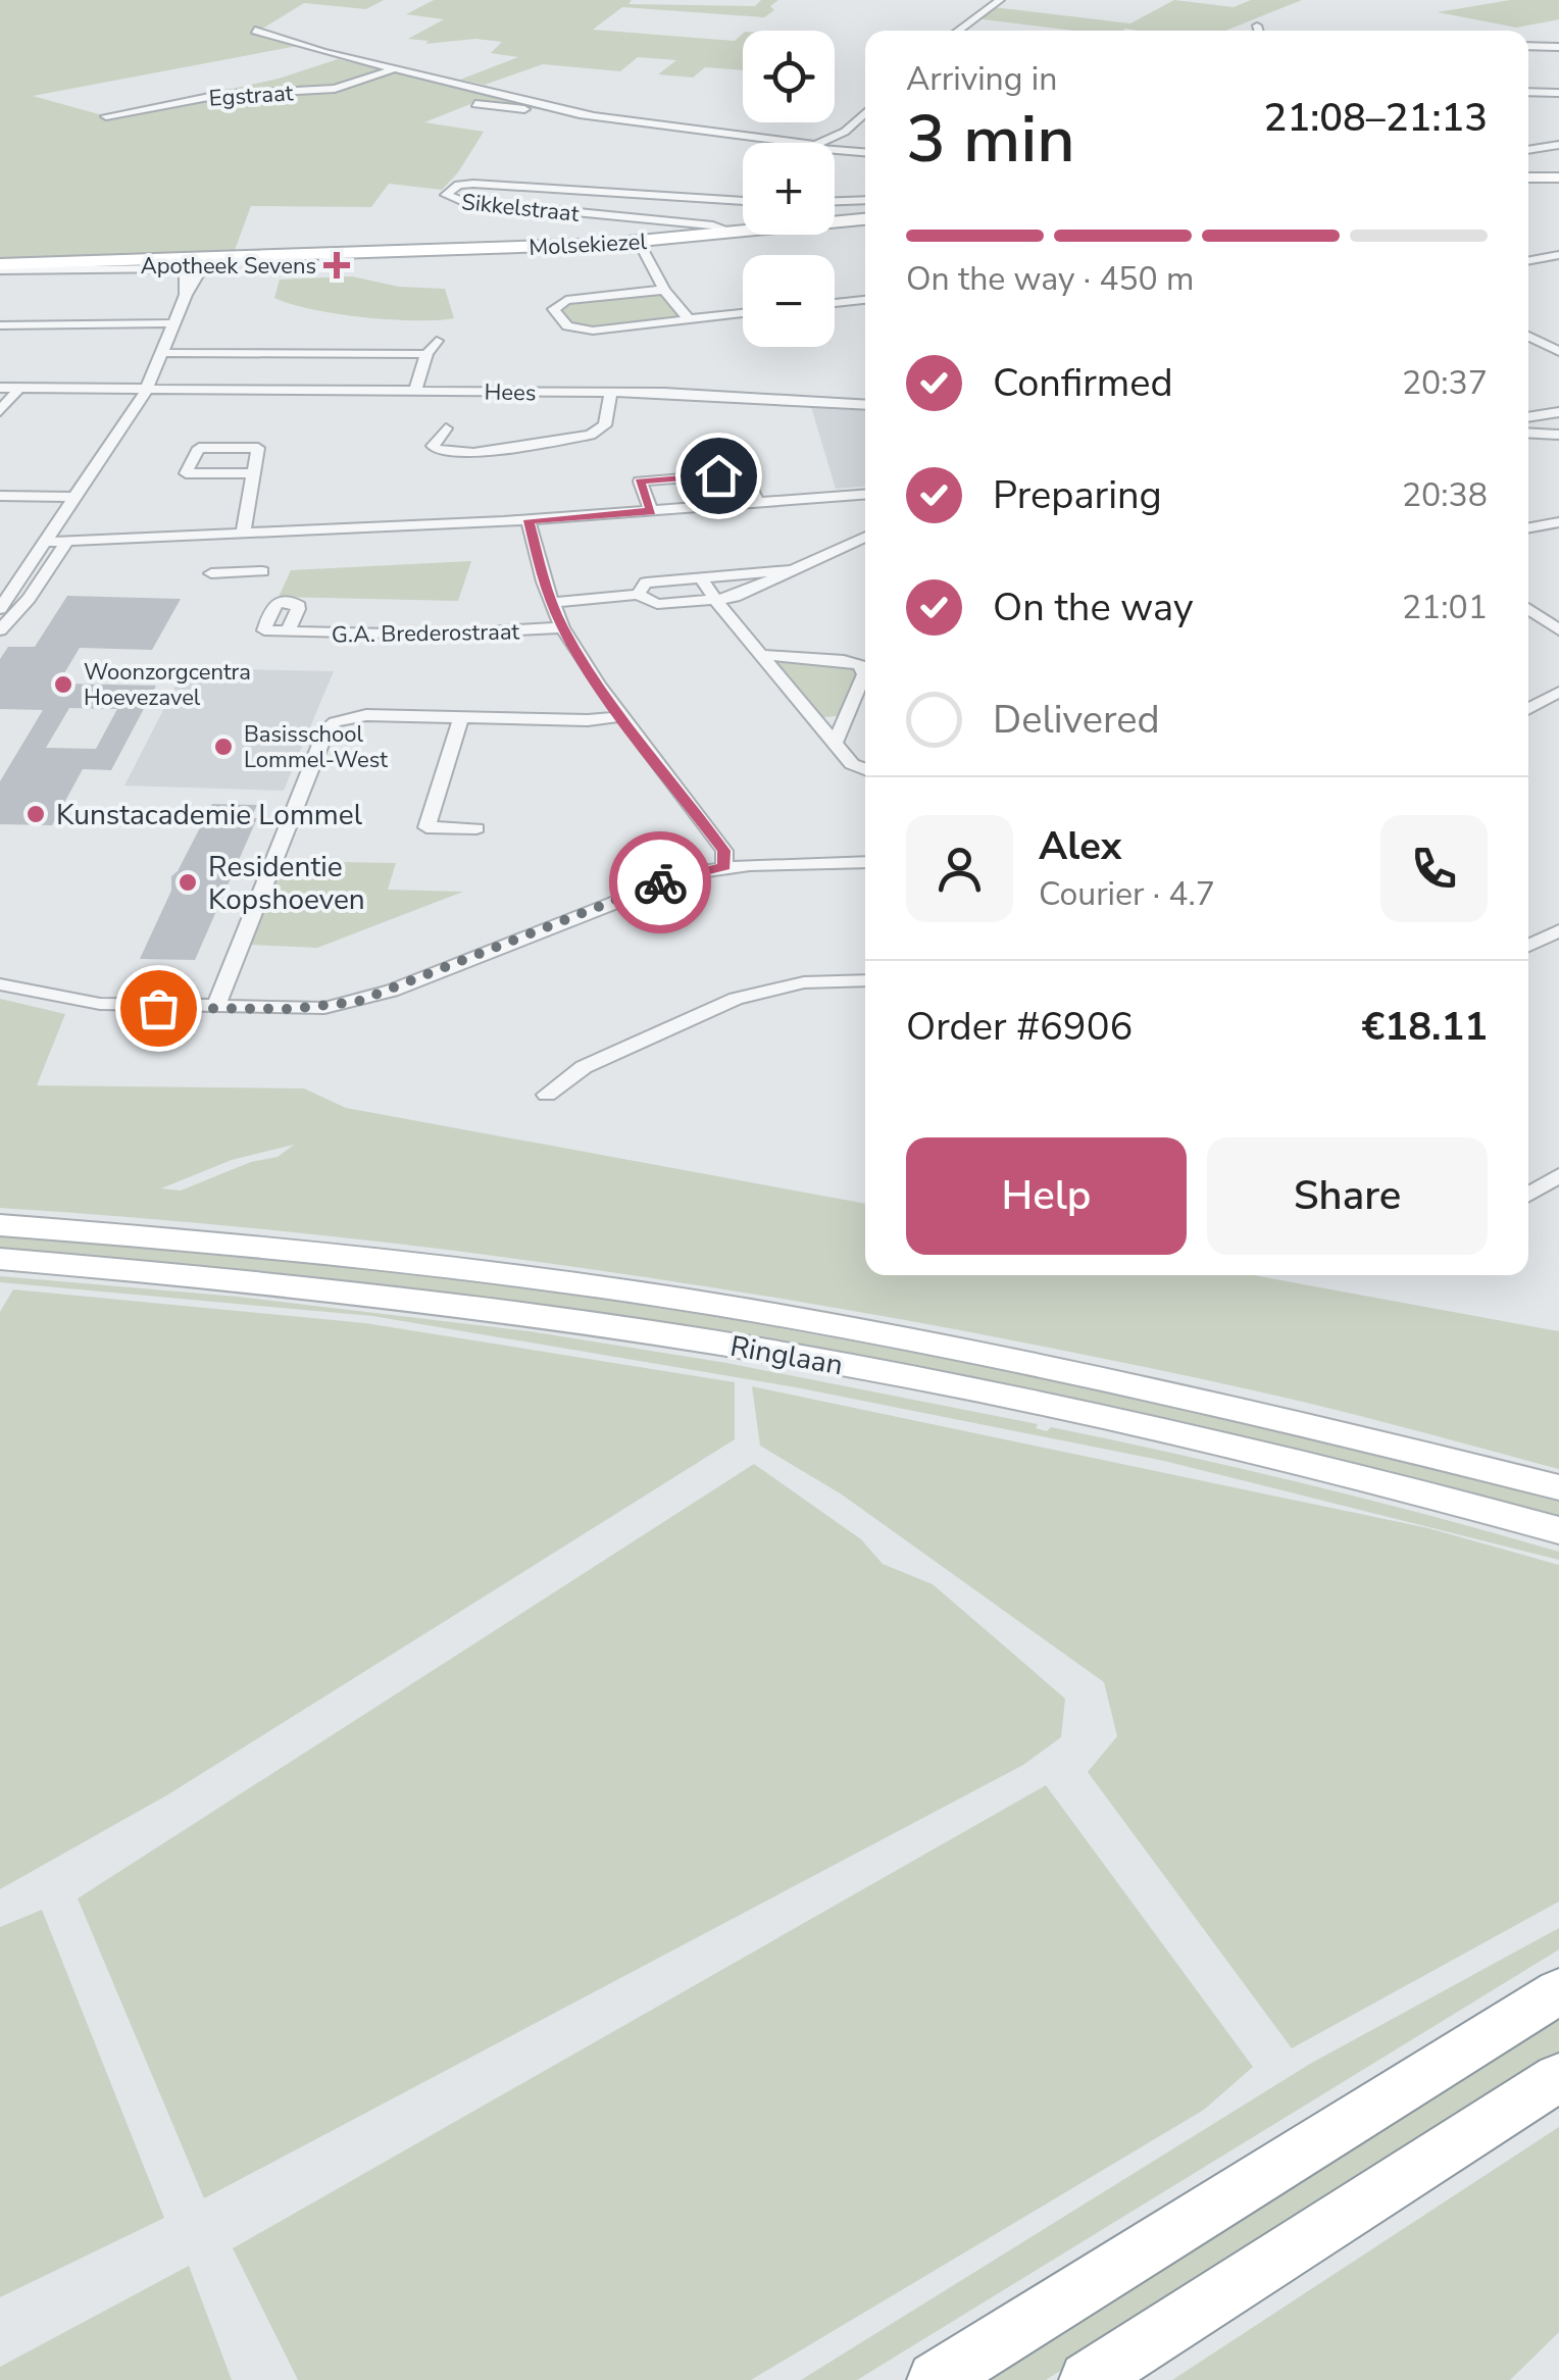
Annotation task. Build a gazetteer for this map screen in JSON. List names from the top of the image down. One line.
{"streets":{"main road":["Molsekiezel","Ringlaan"],"street":["Egstraat","Sikkelstraat","Hees","G.A. Brederostraat"]},"crossings":[["Sikkelstraat","Molsekiezel"]],"places":{"health":["Apotheek Sevens"],"other":["Woonzorgcentra Hoevezavel","Basisschool Lommel-West","Kunstacademie Lommel","Residentie Kopshoeven"]},"page":{"map_buttons":["+","−"],"heading":["3 min","Arriving in","21:08–21:13"],"panel":["Alex","Courier · 4.7","Order #6906","€18.11"],"bar":"On the way · 450 m","list":[["Confirmed","20:37"],["Preparing","20:38"],["On the way","21:01"],"Delivered"],"buttons":["Help","Share"]}}
